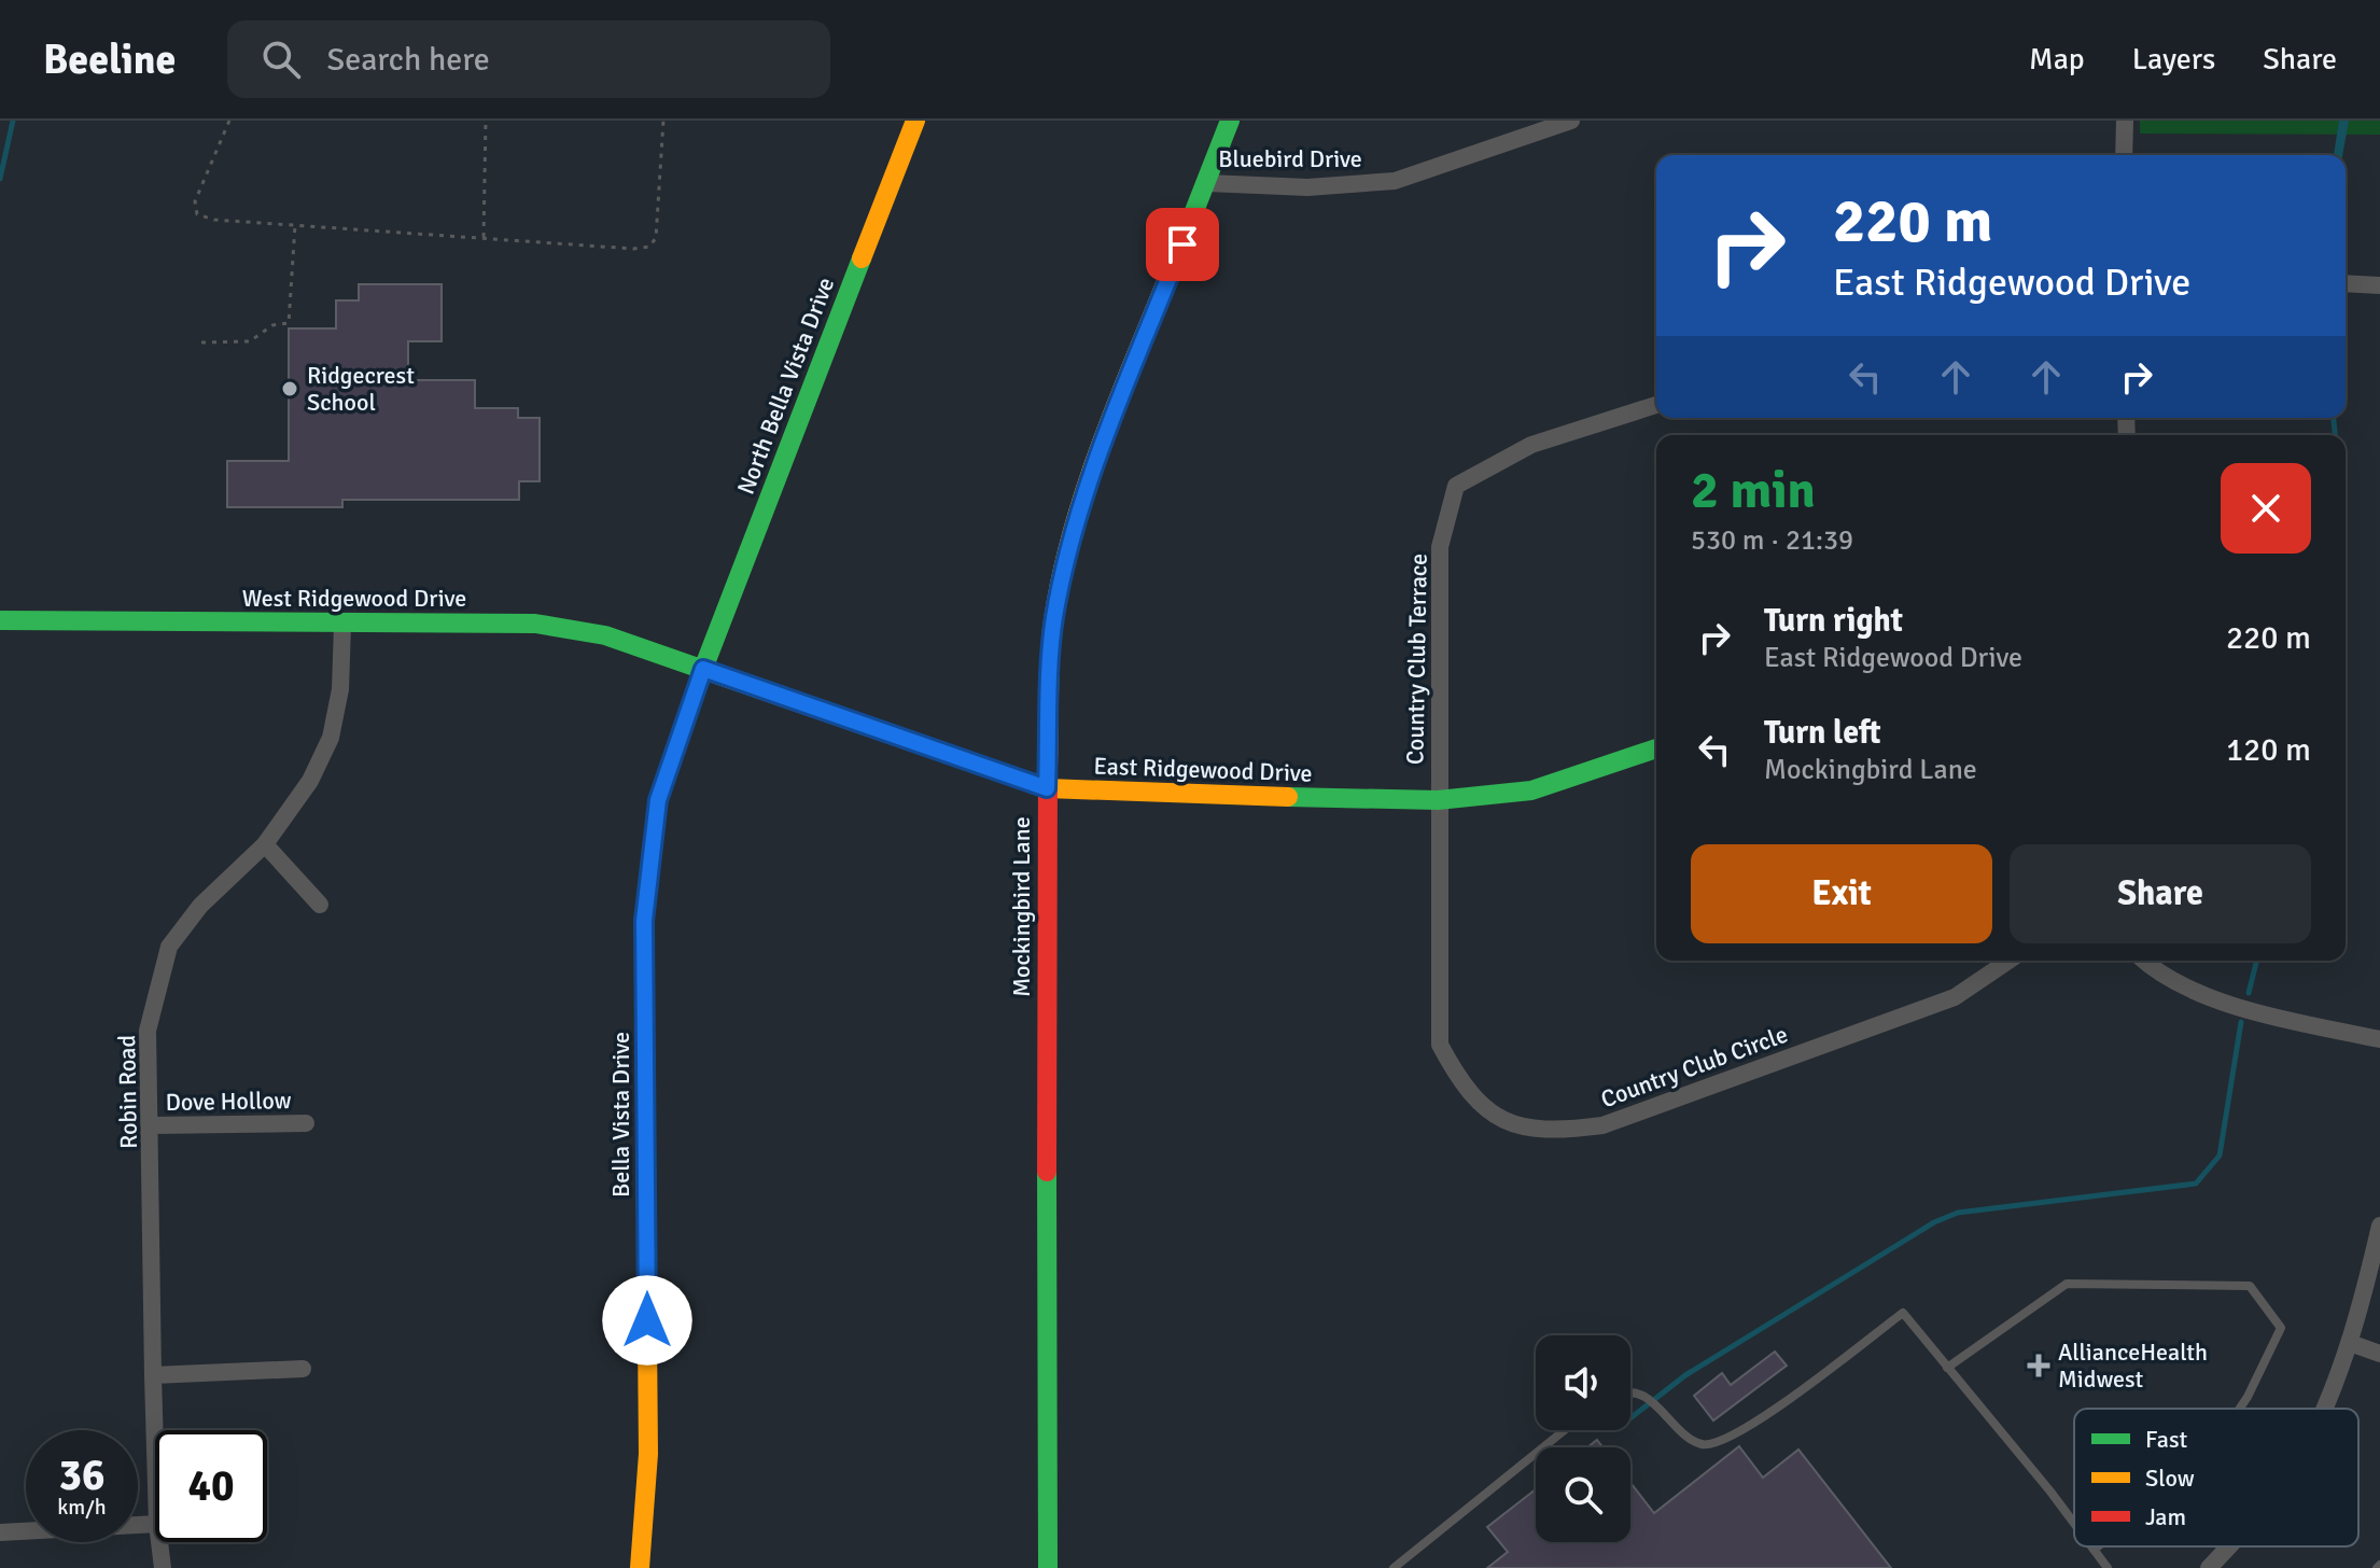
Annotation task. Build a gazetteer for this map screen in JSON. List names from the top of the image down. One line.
{"streets":{"street":["Bluebird Drive","North Bella Vista Drive","West Ridgewood Drive","Country Club Terrace","East Ridgewood Drive","Mockingbird Lane","Country Club Circle","Robin Road","Dove Hollow","Bella Vista Drive"]},"crossings":[["Bluebird Drive","Mockingbird Lane"],["North Bella Vista Drive","West Ridgewood Drive"],["North Bella Vista Drive","East Ridgewood Drive"],["North Bella Vista Drive","Bella Vista Drive"],["West Ridgewood Drive","East Ridgewood Drive"],["West Ridgewood Drive","Robin Road"],["West Ridgewood Drive","Bella Vista Drive"],["Country Club Terrace","East Ridgewood Drive"],["Country Club Terrace","Country Club Circle"],["East Ridgewood Drive","Mockingbird Lane"],["East Ridgewood Drive","Country Club Circle"],["East Ridgewood Drive","Bella Vista Drive"],["Robin Road","Dove Hollow"]],"places":{"other":["Ridgecrest School"],"health":["AllianceHealth Midwest"]},"legend":["Fast","Slow","Jam"],"page":{"header":"Beeline","search":"Search here","nav":["Map","Layers","Share"],"turn":["220 m","East Ridgewood Drive"],"heading":["2 min","530 m · 21:39"],"list":[{"name":"Turn right","note":"East Ridgewood Drive","value":"220 m"},{"name":"Turn left","note":"Mockingbird Lane","value":"120 m"}],"buttons":["Exit","Share"],"speed":"36 km/h","limit":"40"}}
